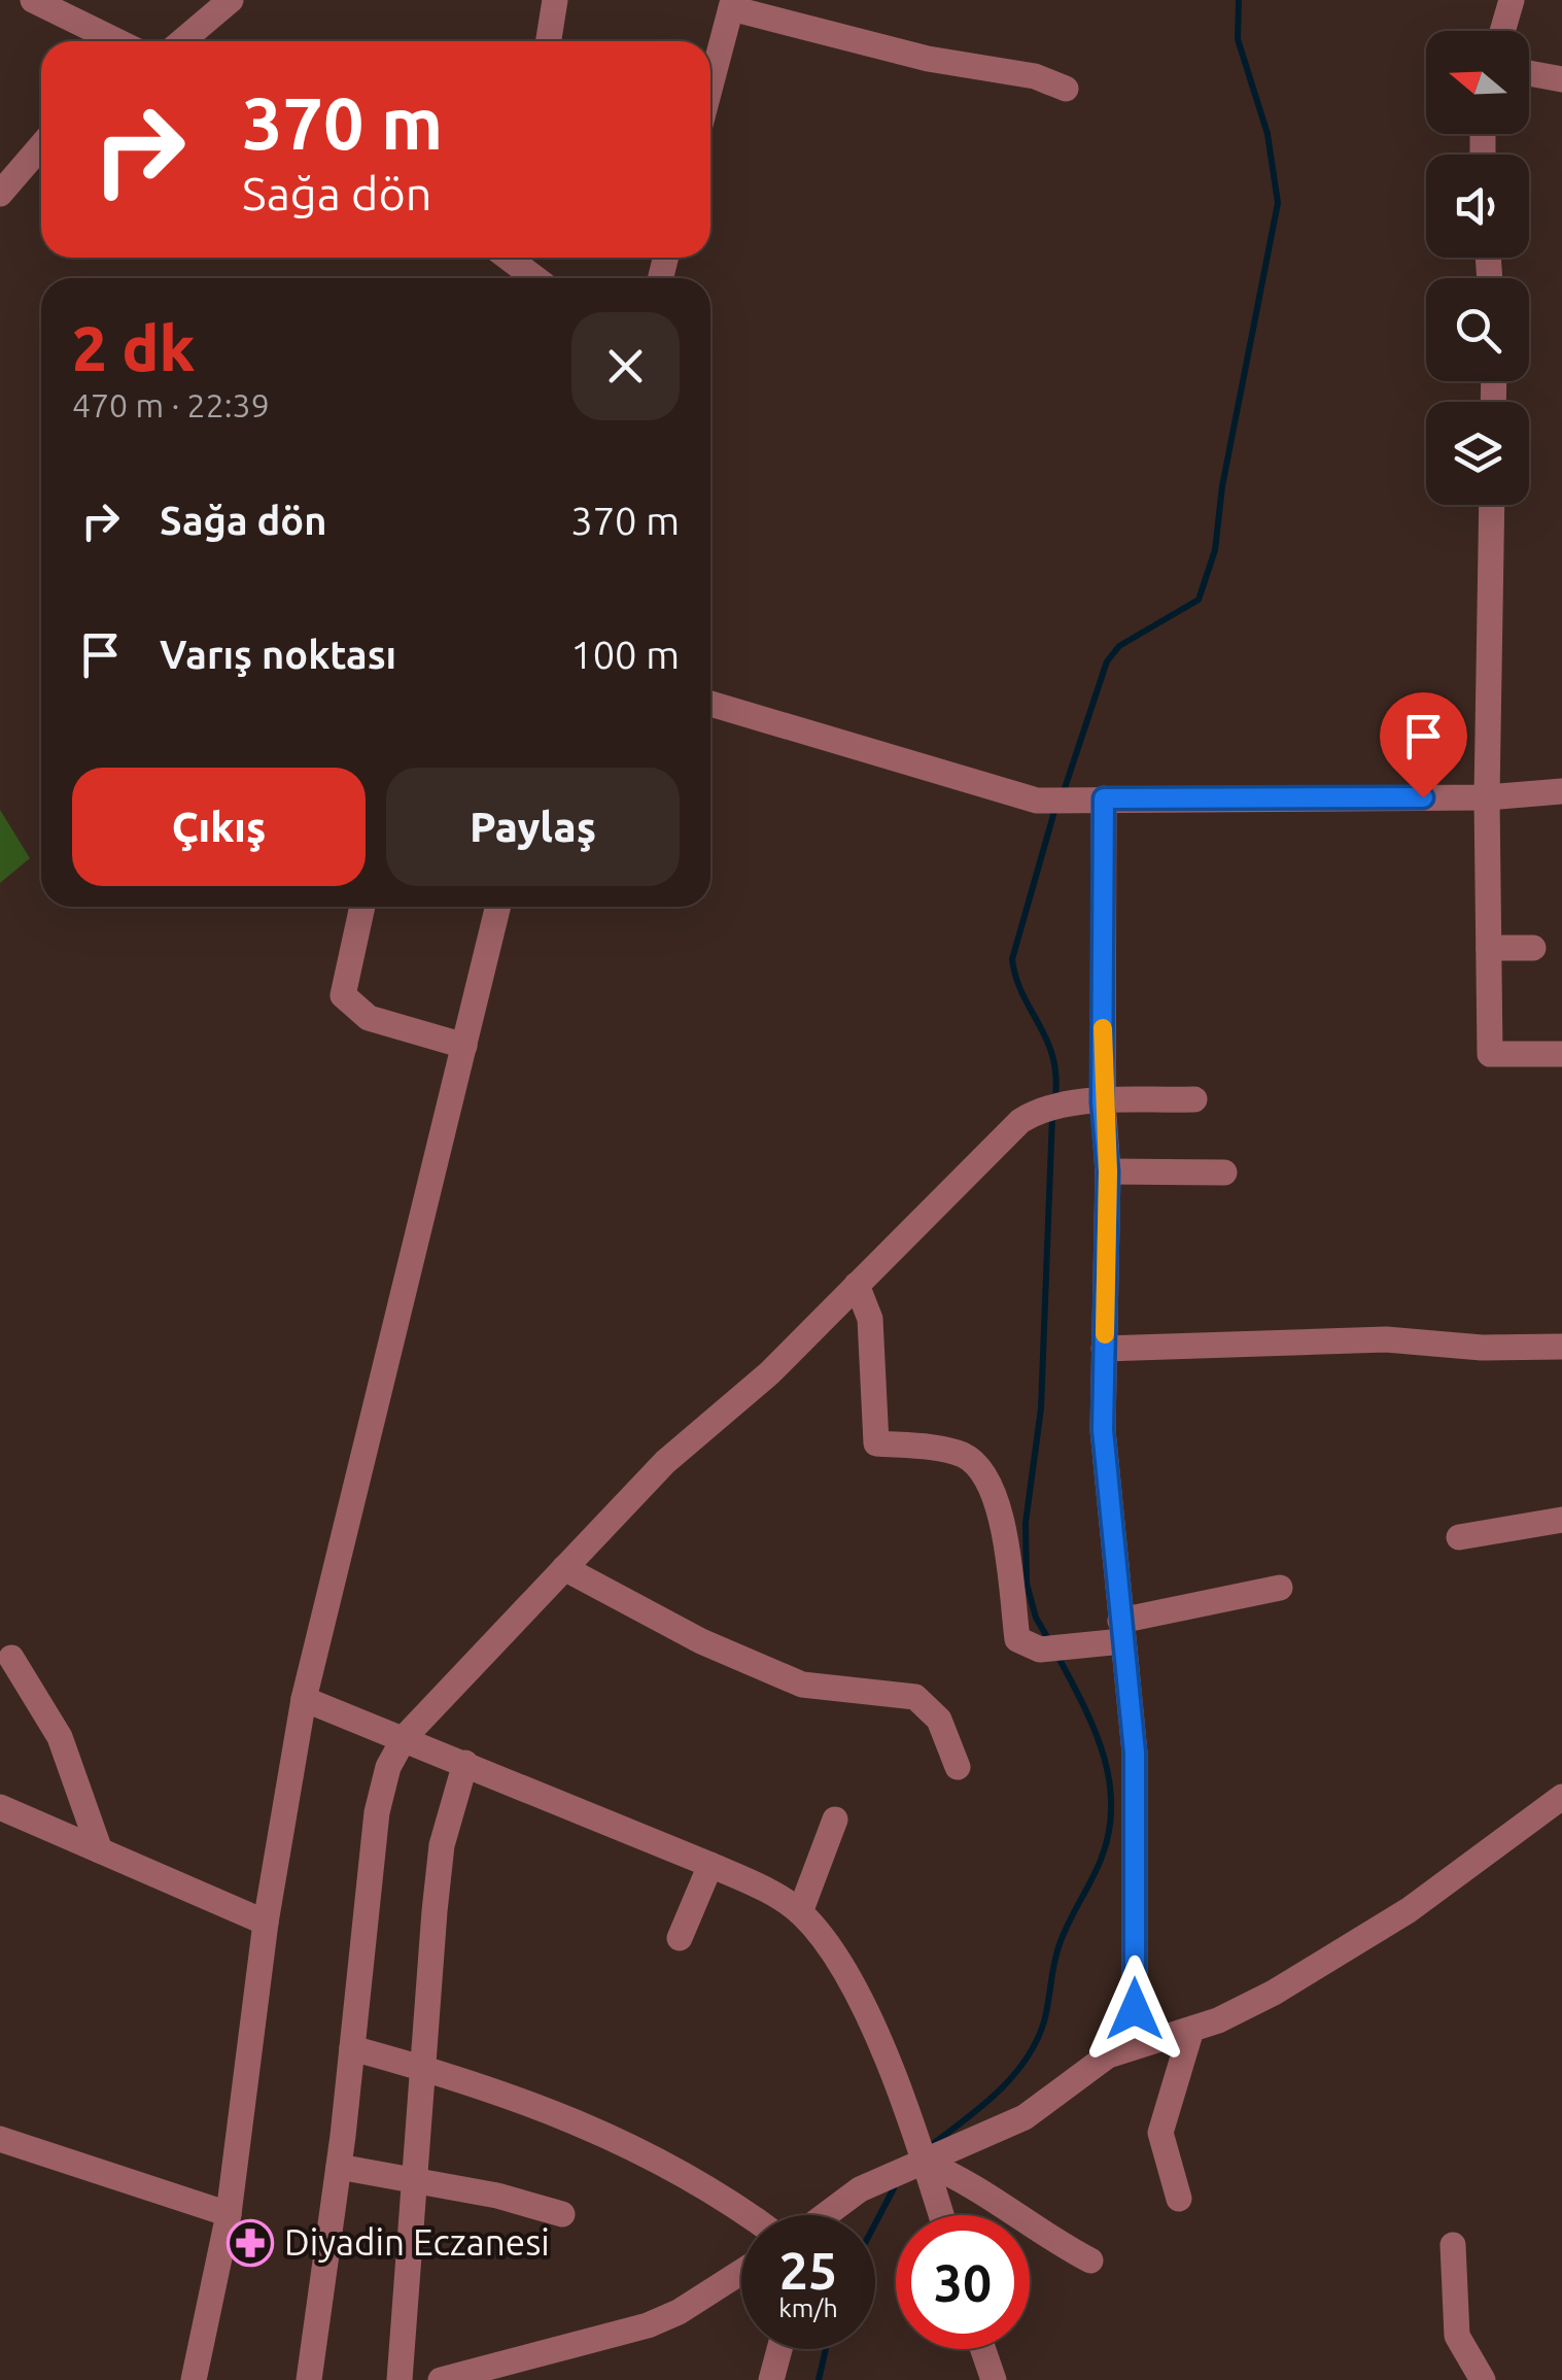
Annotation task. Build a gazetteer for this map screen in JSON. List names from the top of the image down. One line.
{"places":{"pharmacy":["Diyadin Eczanesi"]},"north":"left","page":{"turn":["370 m","Sağa dön"],"heading":["2 dk","470 m · 22:39"],"list":[{"name":"Sağa dön","value":"370 m"},{"name":"Varış noktası","value":"100 m"}],"buttons":["Çıkış","Paylaş"],"speed":"25 km/h","limit":"30"}}
